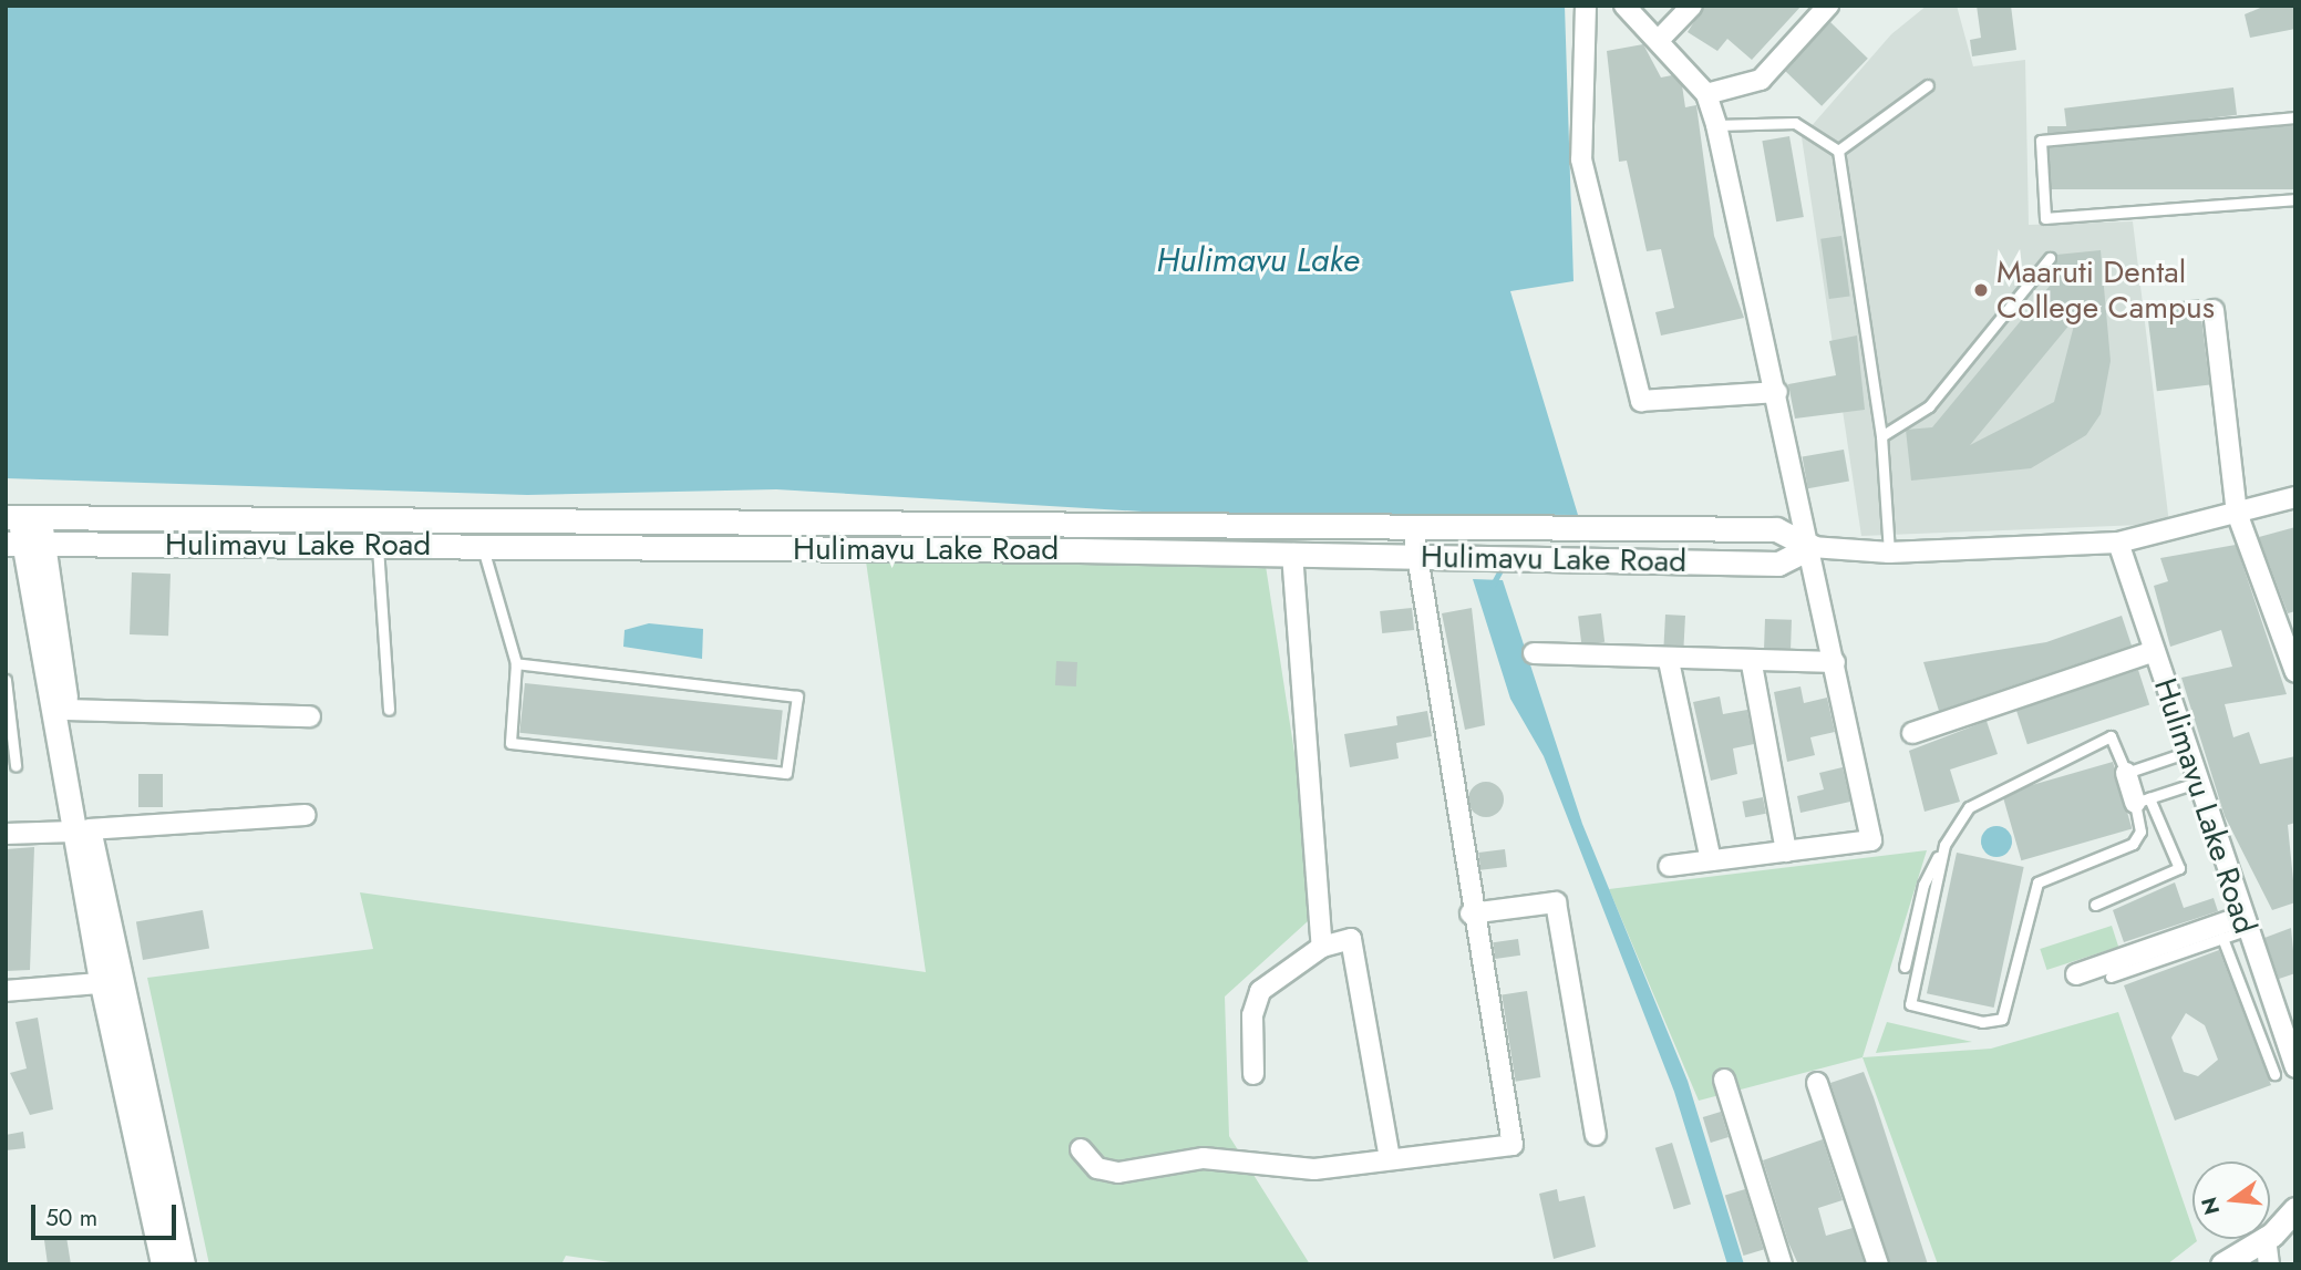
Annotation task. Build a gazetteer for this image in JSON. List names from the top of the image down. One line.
{"streets":{"main road":["Hulimavu Lake Road"]},"water":["Hulimavu Lake"],"places":["Maaruti Dental College Campus"],"scale_bar":"50 m","north":"left"}
